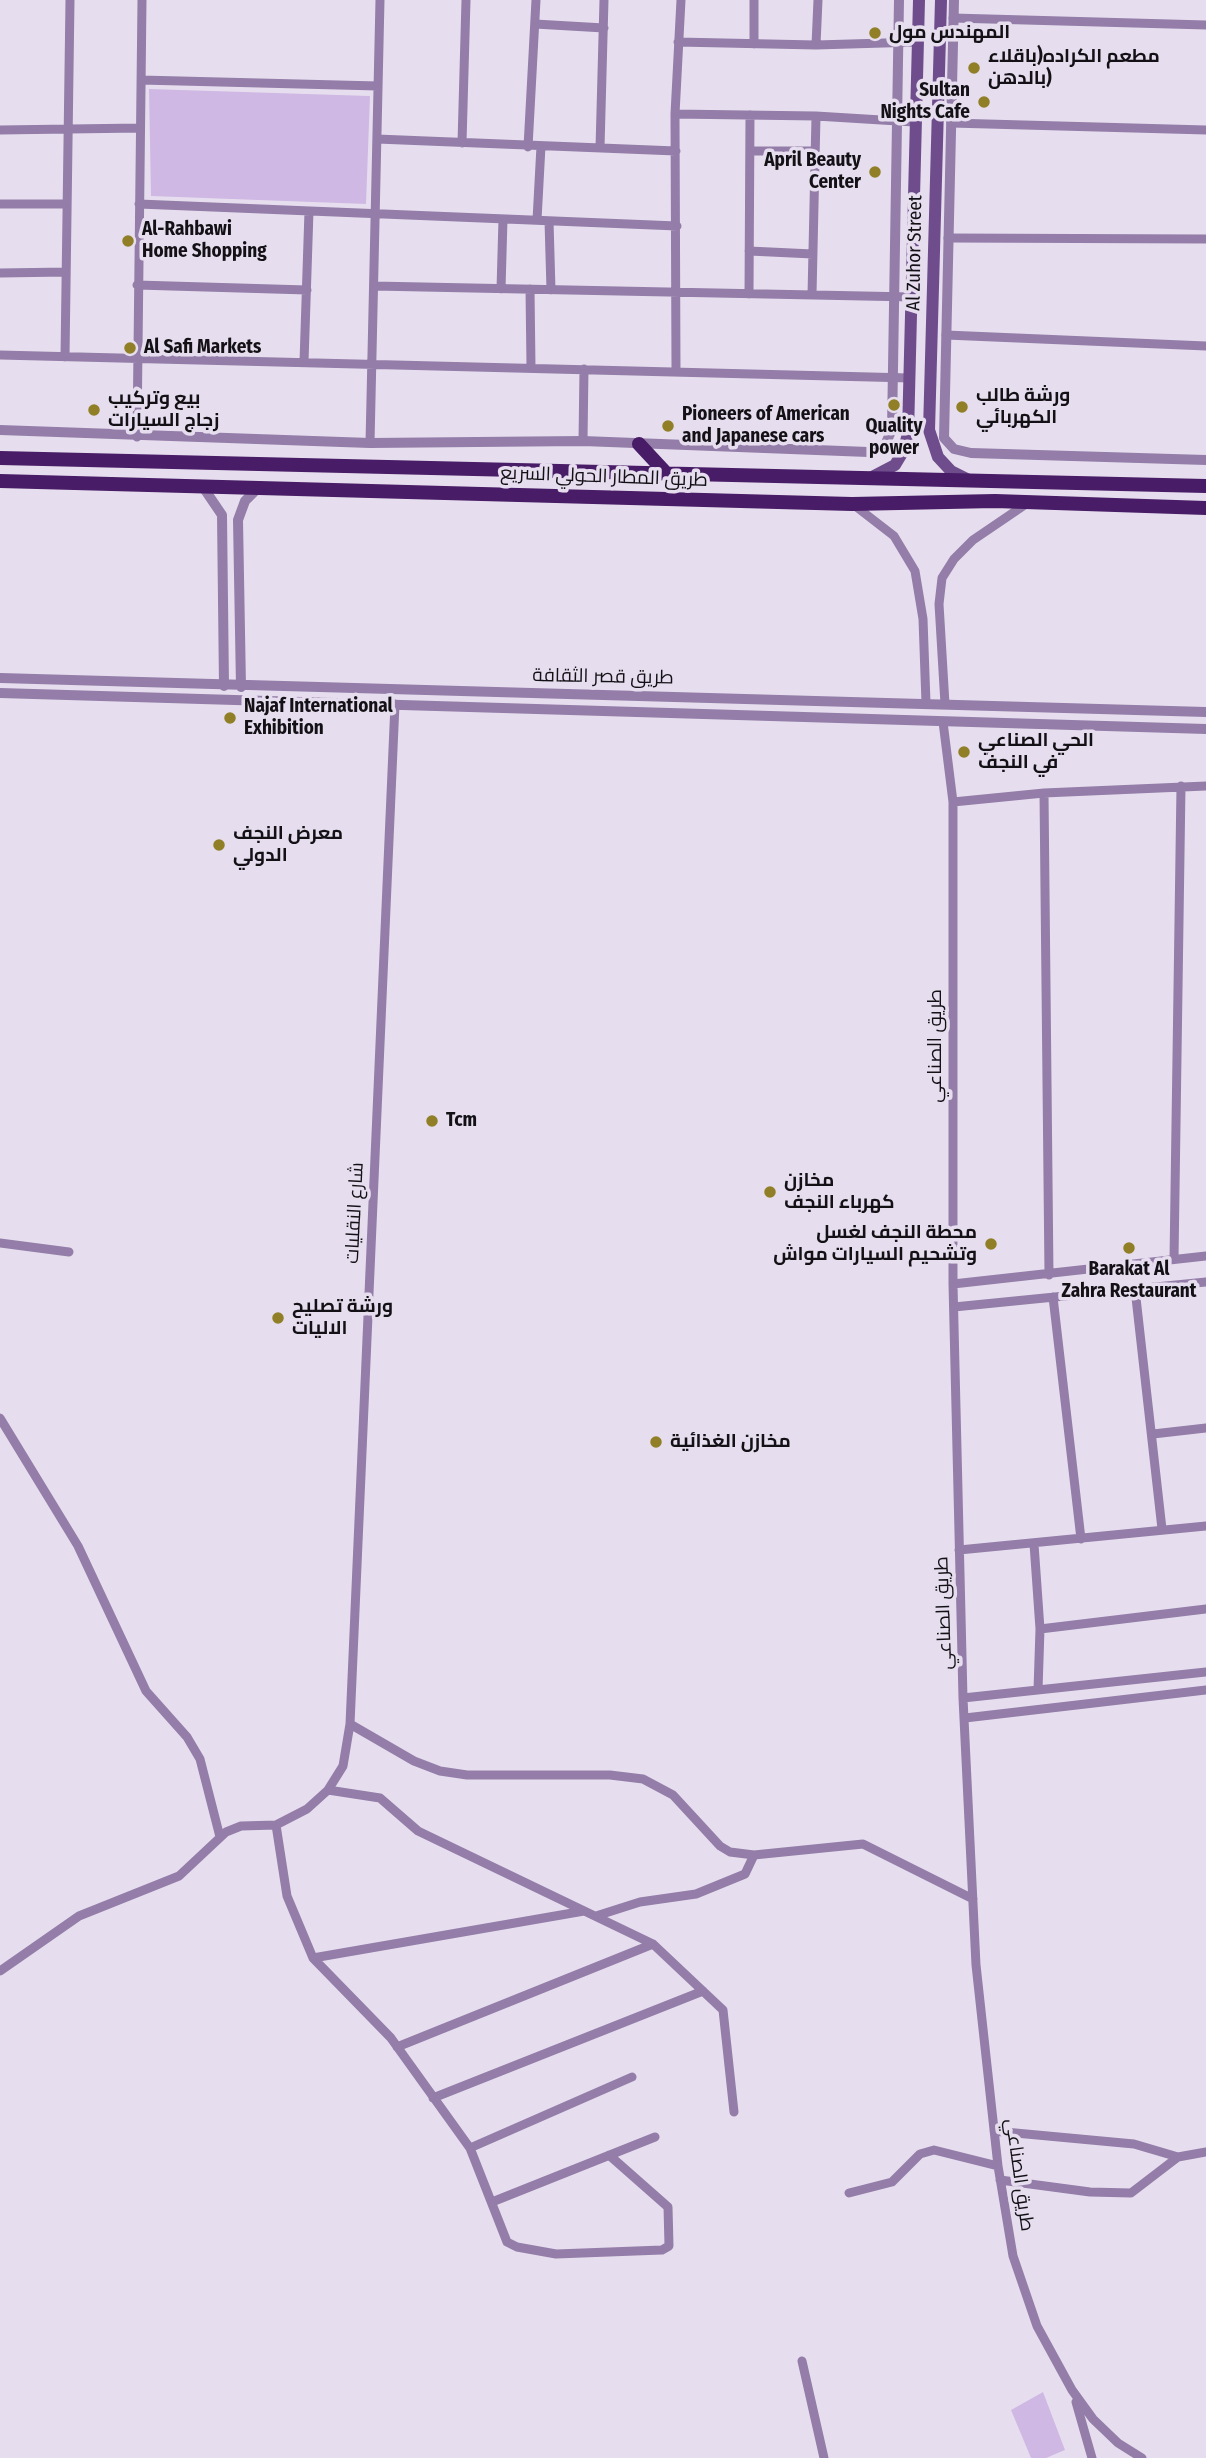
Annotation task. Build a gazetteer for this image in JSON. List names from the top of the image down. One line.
{"streets":{"highway":["طريق المطار الحولي السريع"],"main road":["Al Zuhor Street"],"street":["طريق قصر الثقافة","طريق الصناعي","شارع النقليات"]},"crossings":[["Al Zuhor Street","طريق المطار الحولي السريع"],["طريق قصر الثقافة","طريق الصناعي"],["طريق قصر الثقافة","شارع النقليات"]],"places":["المهندس مول","مطعم الكراده(باقلاء بالدهن)","Sultan Nights Cafe","April Beauty Center","Al-Rahbawi Home Shopping","Al Safi Markets","Quality power","ورشة طالب الكهربائي","بيع وتركيب زجاج السيارات","Pioneers of American and Japanese cars","Najaf International Exhibition","الحي الصناعي في النجف","معرض النجف الدولي","Tcm","مخازن كهرباء النجف","محطة النجف لغسل وتشحيم السيارات مواش","Barakat Al Zahra Restaurant","ورشة تصليح الاليات","مخازن الغذائية"]}
